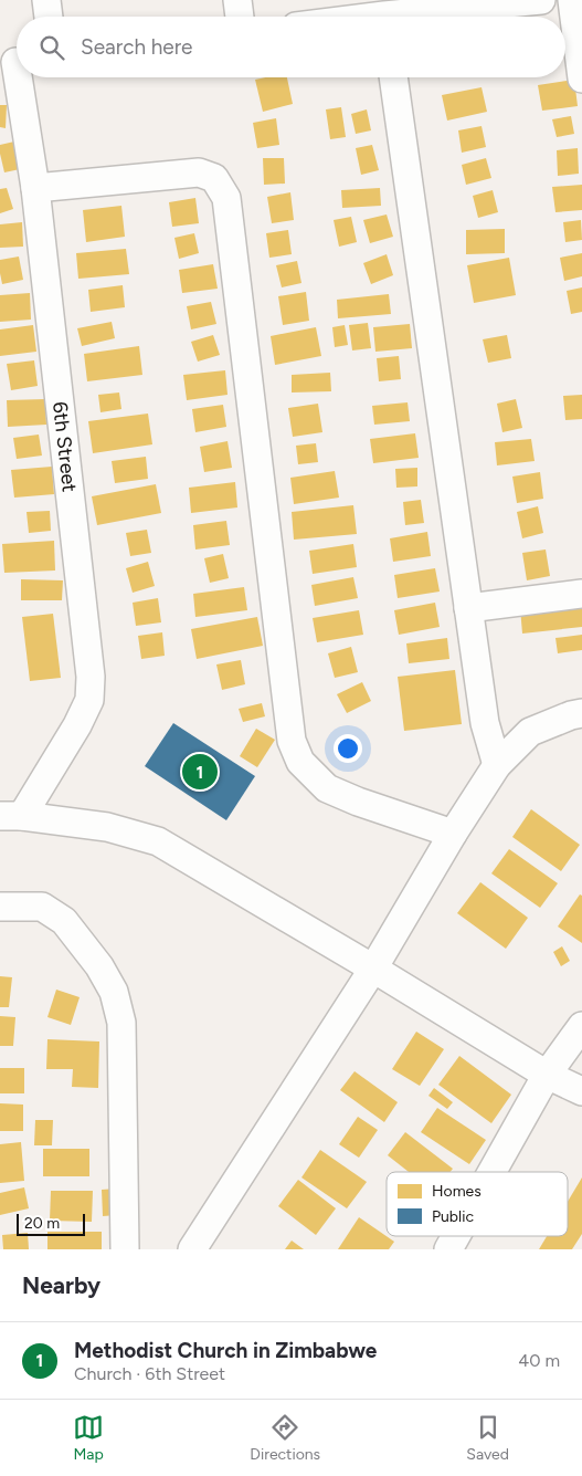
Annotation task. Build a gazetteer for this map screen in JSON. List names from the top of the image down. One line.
{"streets":{"street":["6th Street"]},"legend":["Homes","Public"],"scale_bar":"20 m","page":{"search":"Search here","pins":"1","scale":"20 m","heading":"Nearby","list":[{"mark":"1","name":"Methodist Church in Zimbabwe","note":"Church · 6th Street","value":"40 m"}],"nav":["Map","Directions","Saved"]}}
